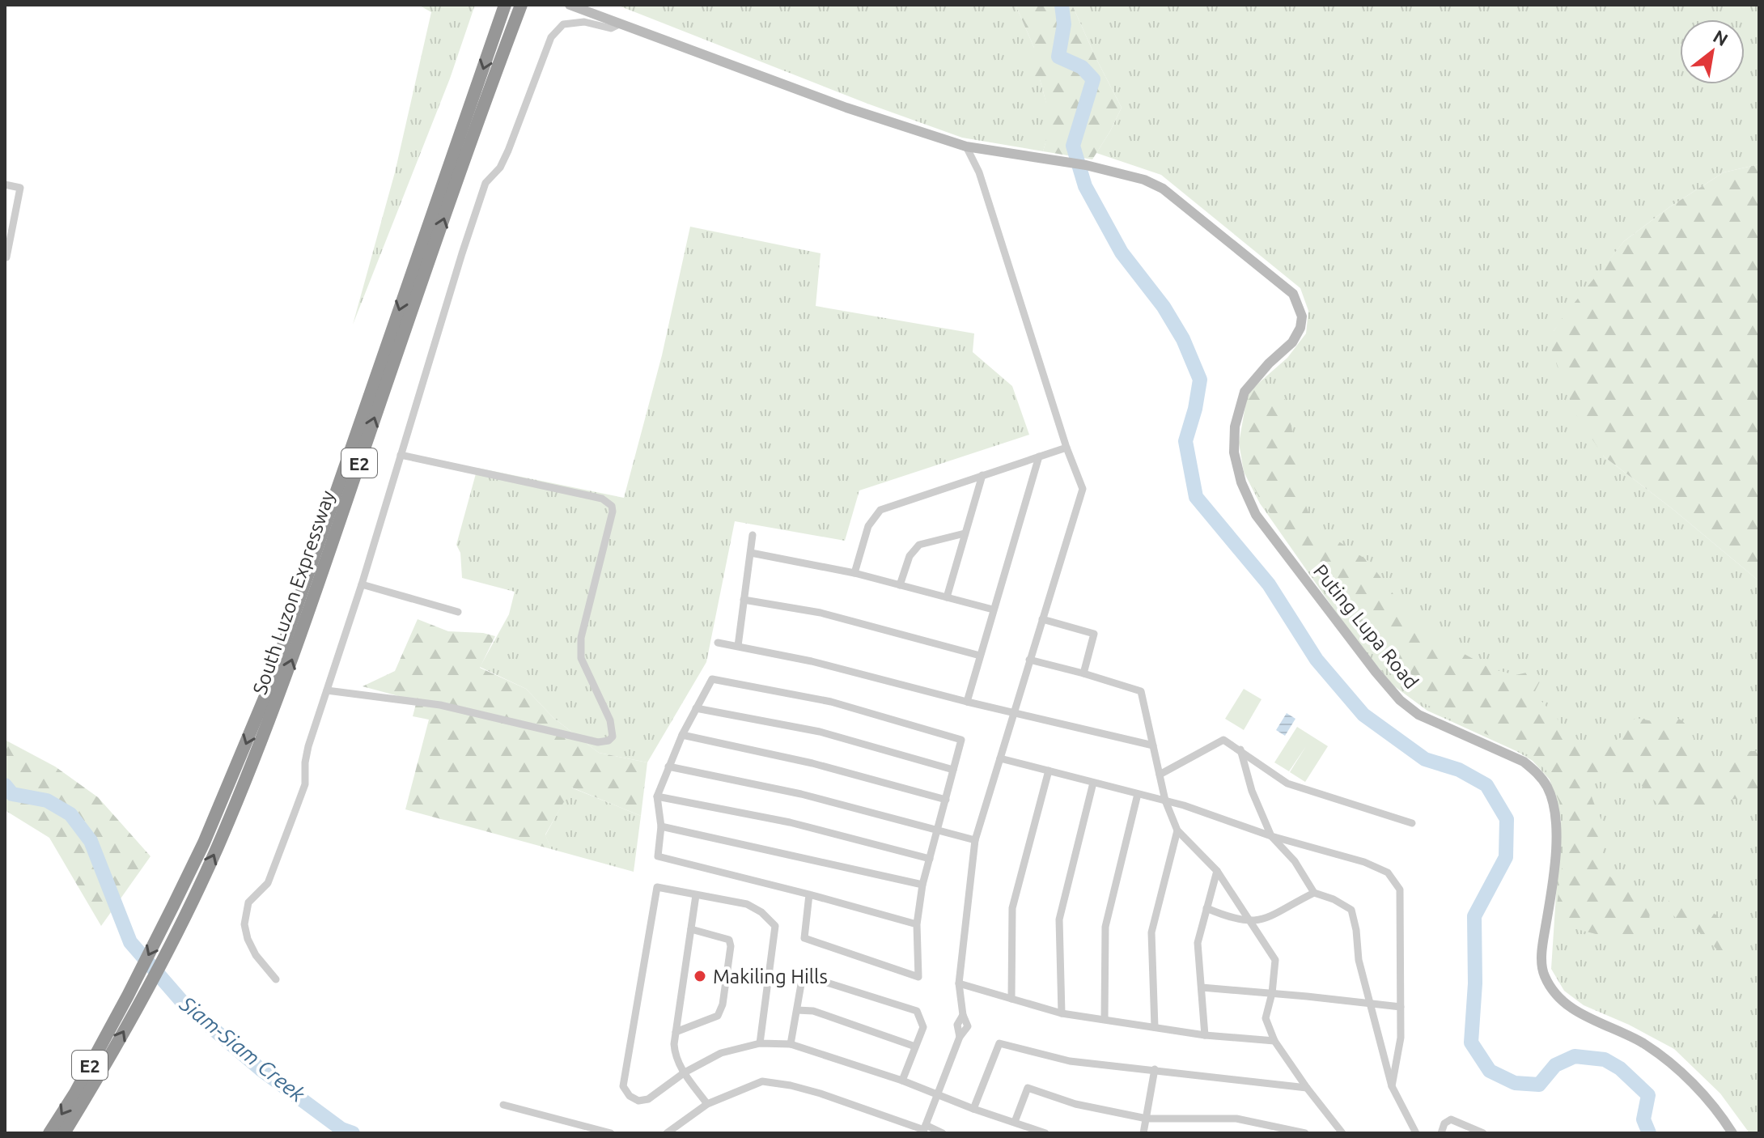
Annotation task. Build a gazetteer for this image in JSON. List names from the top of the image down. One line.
{"streets":{"highway":["E2","South Luzon Expressway"],"street":["Puting Lupa Road"]},"water":["Siam-Siam Creek"],"places":["Makiling Hills"],"north":"top right"}
